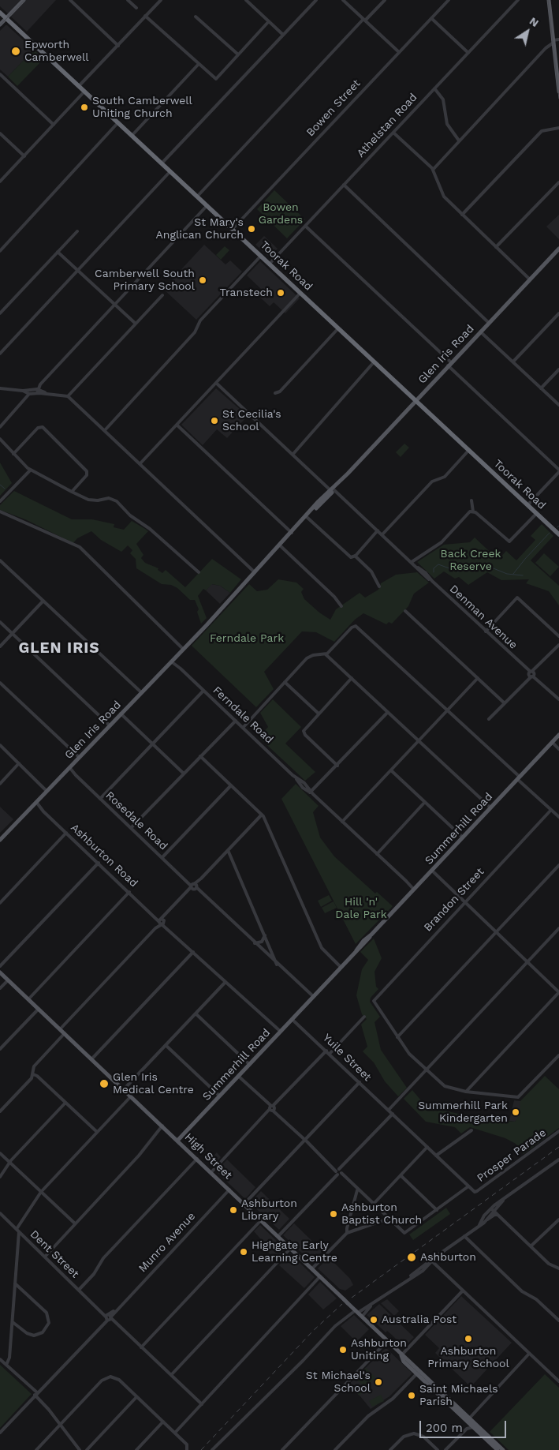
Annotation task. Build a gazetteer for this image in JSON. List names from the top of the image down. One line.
{"streets":{"highway":["Toorak Road"],"main road":["Glen Iris Road","Summerhill Road","High Street"],"street":["Bowen Street","Athelstan Road","Denman Avenue","Ferndale Road","Rosedale Road","Ashburton Road","Brandon Street","Yuile Street","Prosper Parade","Munro Avenue","Dent Street"]},"crossings":[["Bowen Street","Toorak Road"],["Athelstan Road","Toorak Road"],["Toorak Road","Glen Iris Road"],["Glen Iris Road","Denman Avenue"],["Glen Iris Road","Ferndale Road"],["Glen Iris Road","Rosedale Road"],["Glen Iris Road","Ashburton Road"],["Ferndale Road","Summerhill Road"],["Rosedale Road","Summerhill Road"],["Summerhill Road","Yuile Street"],["Summerhill Road","High Street"],["Yuile Street","Prosper Parade"],["High Street","Munro Avenue"],["Munro Avenue","Dent Street"]],"districts":["GLEN IRIS"],"parks":["Bowen Gardens","Back Creek Reserve","Ferndale Park","Hill 'n' Dale Park"],"places":["Epworth Camberwell","South Camberwell Uniting Church","St Mary's Anglican Church","Camberwell South Primary School","Transtech","St Cecilia's School","Glen Iris Medical Centre","Summerhill Park Kindergarten","Ashburton Library","Ashburton Baptist Church","Highgate Early Learning Centre","Ashburton","Australia Post","Ashburton Primary School","Ashburton Uniting","St Michael's School","Saint Michaels Parish"],"scale_bar":"200 m","north":"top right"}
